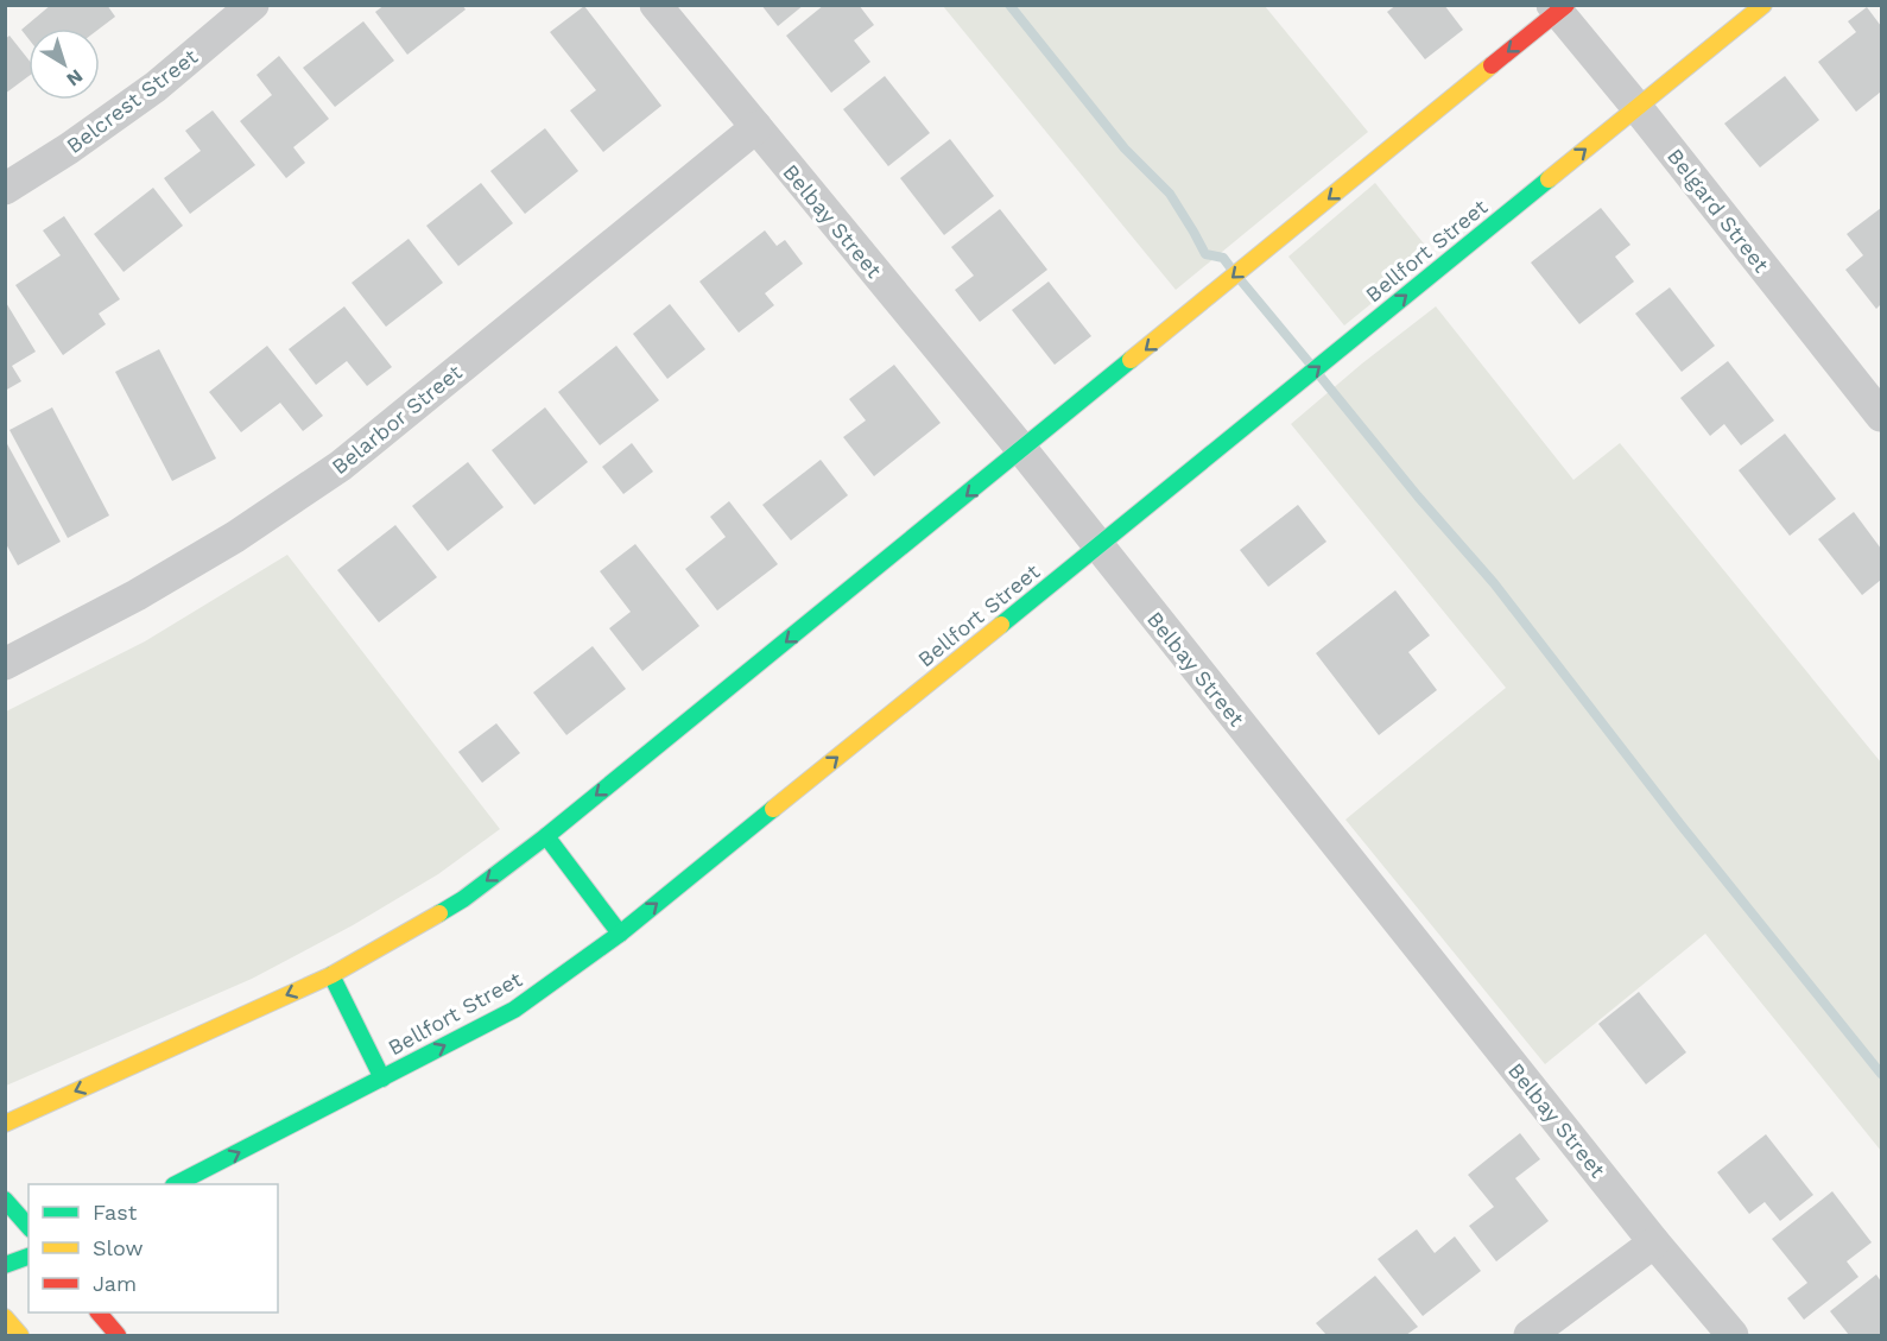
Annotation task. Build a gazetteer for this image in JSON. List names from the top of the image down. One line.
{"streets":{"main road":["Bellfort Street"],"street":["Belcrest Street","Belgard Street","Belbay Street","Belarbor Street"]},"crossings":[["Belgard Street","Bellfort Street"],["Belbay Street","Bellfort Street"],["Belbay Street","Belarbor Street"]],"legend":["Fast","Slow","Jam"],"north":"bottom right"}
